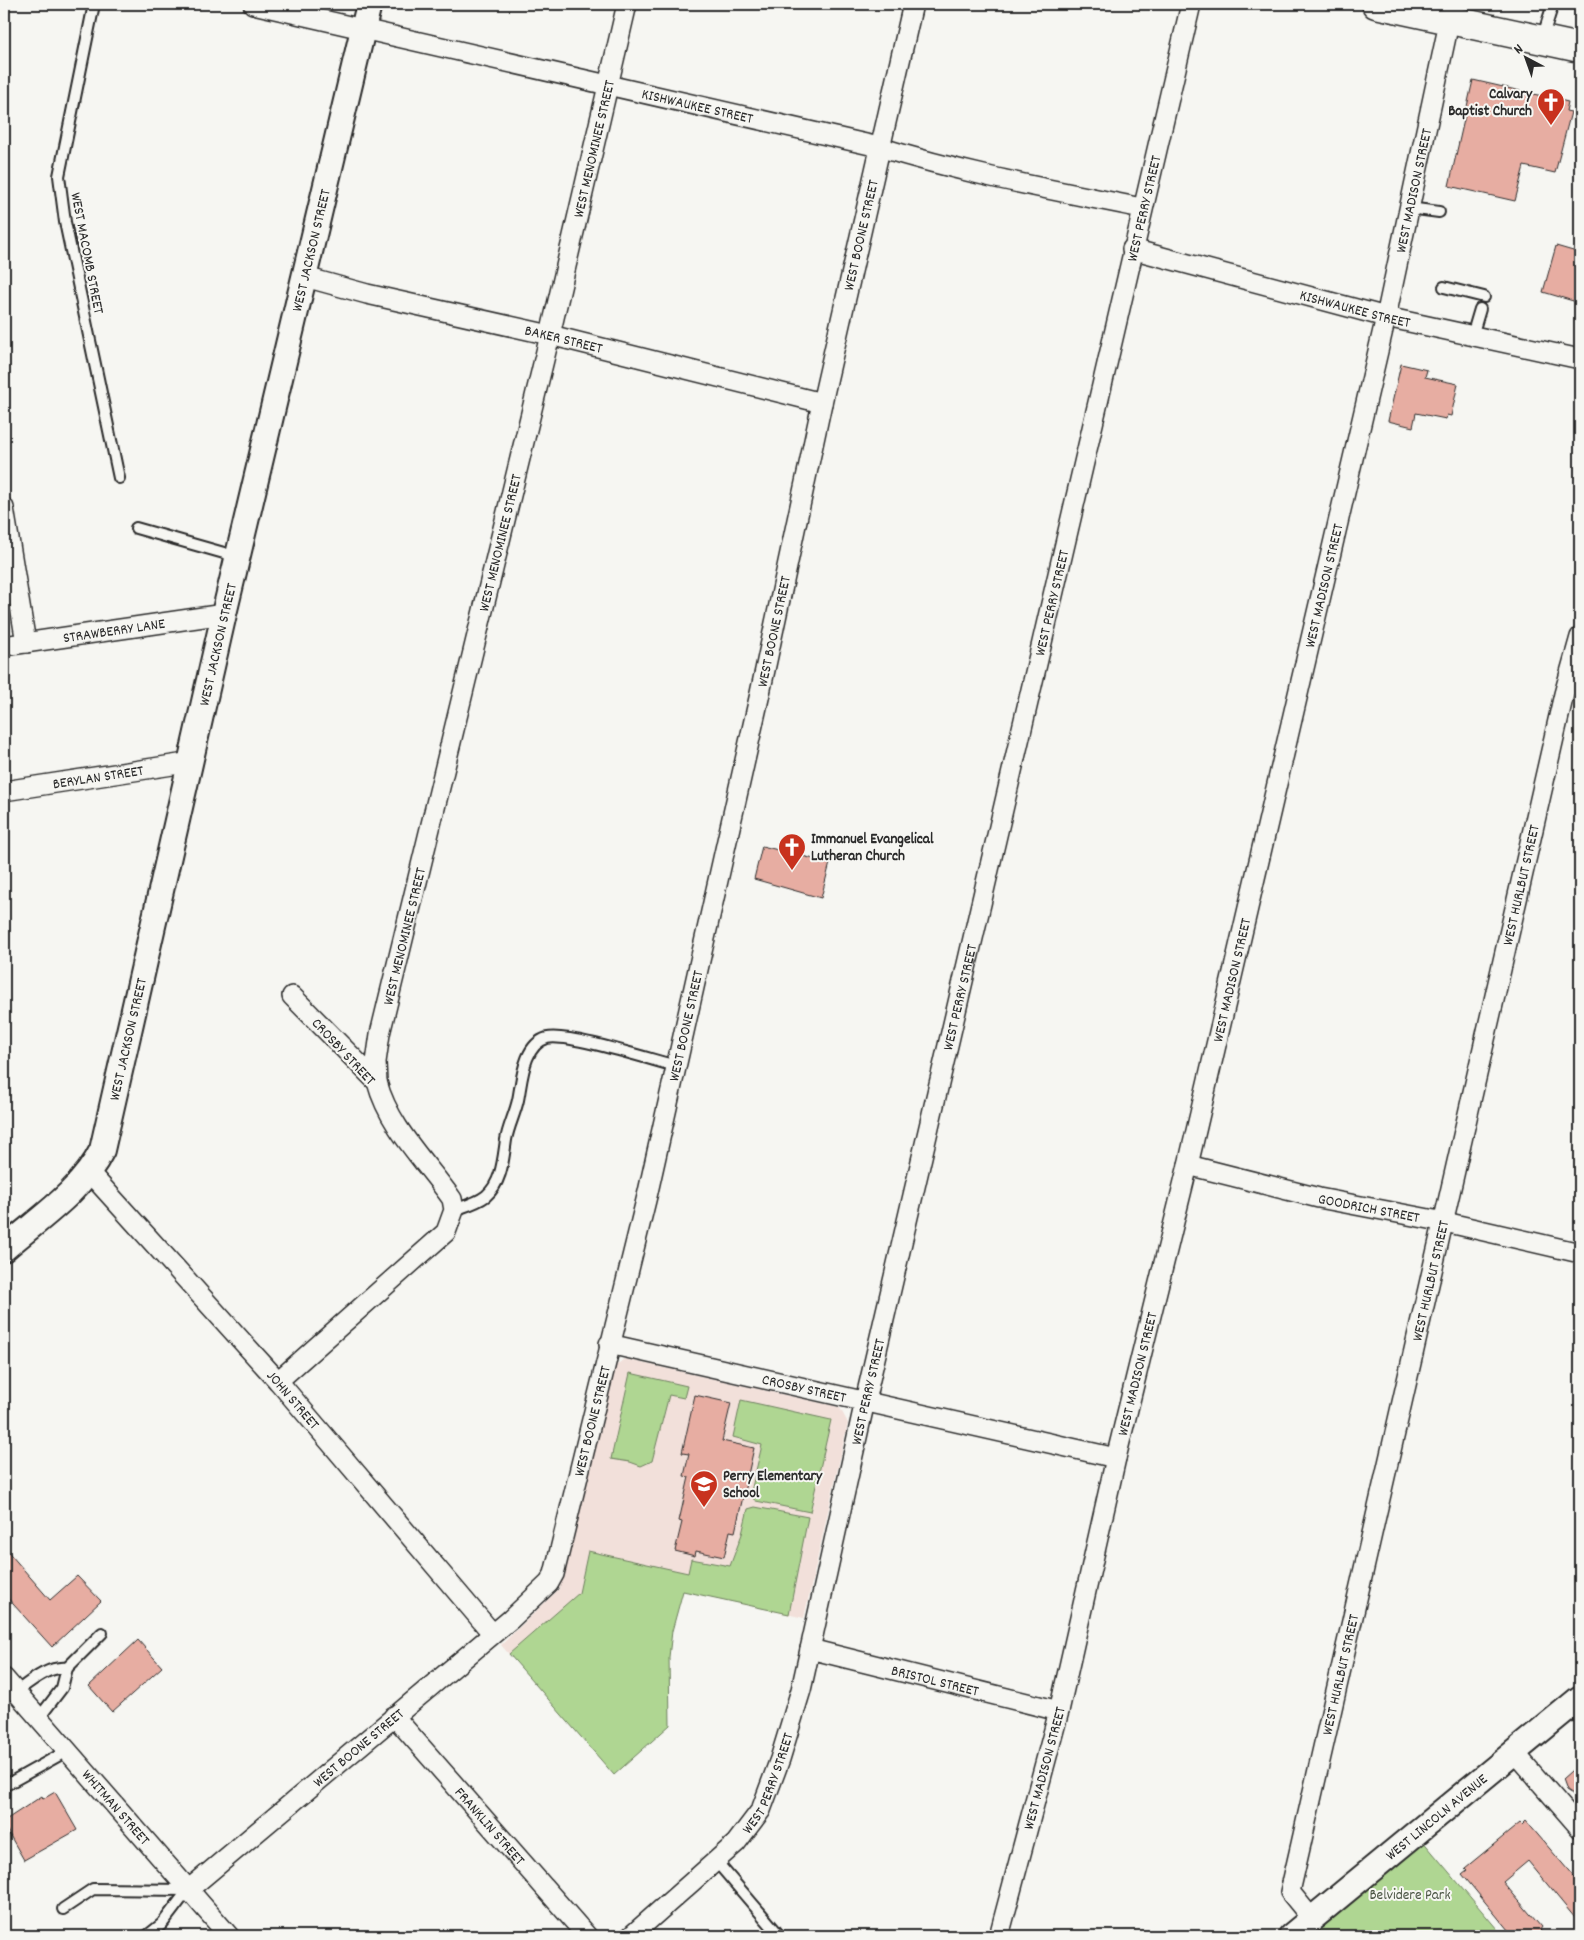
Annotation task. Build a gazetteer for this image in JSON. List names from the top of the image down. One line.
{"streets":{"street":["KISHWAUKEE STREET","WEST MENOMINEE STREET","WEST MADISON STREET","WEST PERRY STREET","WEST BOONE STREET","WEST JACKSON STREET","BAKER STREET","STRAWBERRY LANE","BERYLAN STREET","WEST HURLBUT STREET","CROSBY STREET","GOODRICH STREET","JOHN STREET","BRISTOL STREET","WHITMAN STREET","WEST LINCOLN AVENUE","FRANKLIN STREET"],"lane":["WEST MACOMB STREET"]},"crossings":[["KISHWAUKEE STREET","WEST MENOMINEE STREET"],["KISHWAUKEE STREET","WEST MADISON STREET"],["KISHWAUKEE STREET","WEST PERRY STREET"],["KISHWAUKEE STREET","WEST BOONE STREET"],["KISHWAUKEE STREET","WEST JACKSON STREET"],["WEST MENOMINEE STREET","BAKER STREET"],["WEST MENOMINEE STREET","CROSBY STREET"],["WEST MADISON STREET","CROSBY STREET"],["WEST MADISON STREET","GOODRICH STREET"],["WEST MADISON STREET","BRISTOL STREET"],["WEST PERRY STREET","CROSBY STREET"],["WEST PERRY STREET","BRISTOL STREET"],["WEST BOONE STREET","BAKER STREET"],["WEST BOONE STREET","CROSBY STREET"],["WEST BOONE STREET","JOHN STREET"],["WEST BOONE STREET","WHITMAN STREET"],["WEST BOONE STREET","FRANKLIN STREET"],["WEST JACKSON STREET","BAKER STREET"],["WEST JACKSON STREET","STRAWBERRY LANE"],["WEST JACKSON STREET","BERYLAN STREET"],["WEST JACKSON STREET","JOHN STREET"],["WEST HURLBUT STREET","GOODRICH STREET"],["WEST HURLBUT STREET","WEST LINCOLN AVENUE"]],"parks":["Belvidere Park"],"places":{"church":["Calvary Baptist Church","Immanuel Evangelical Lutheran Church"],"school or university":["Perry Elementary School"]},"north":"top left"}
